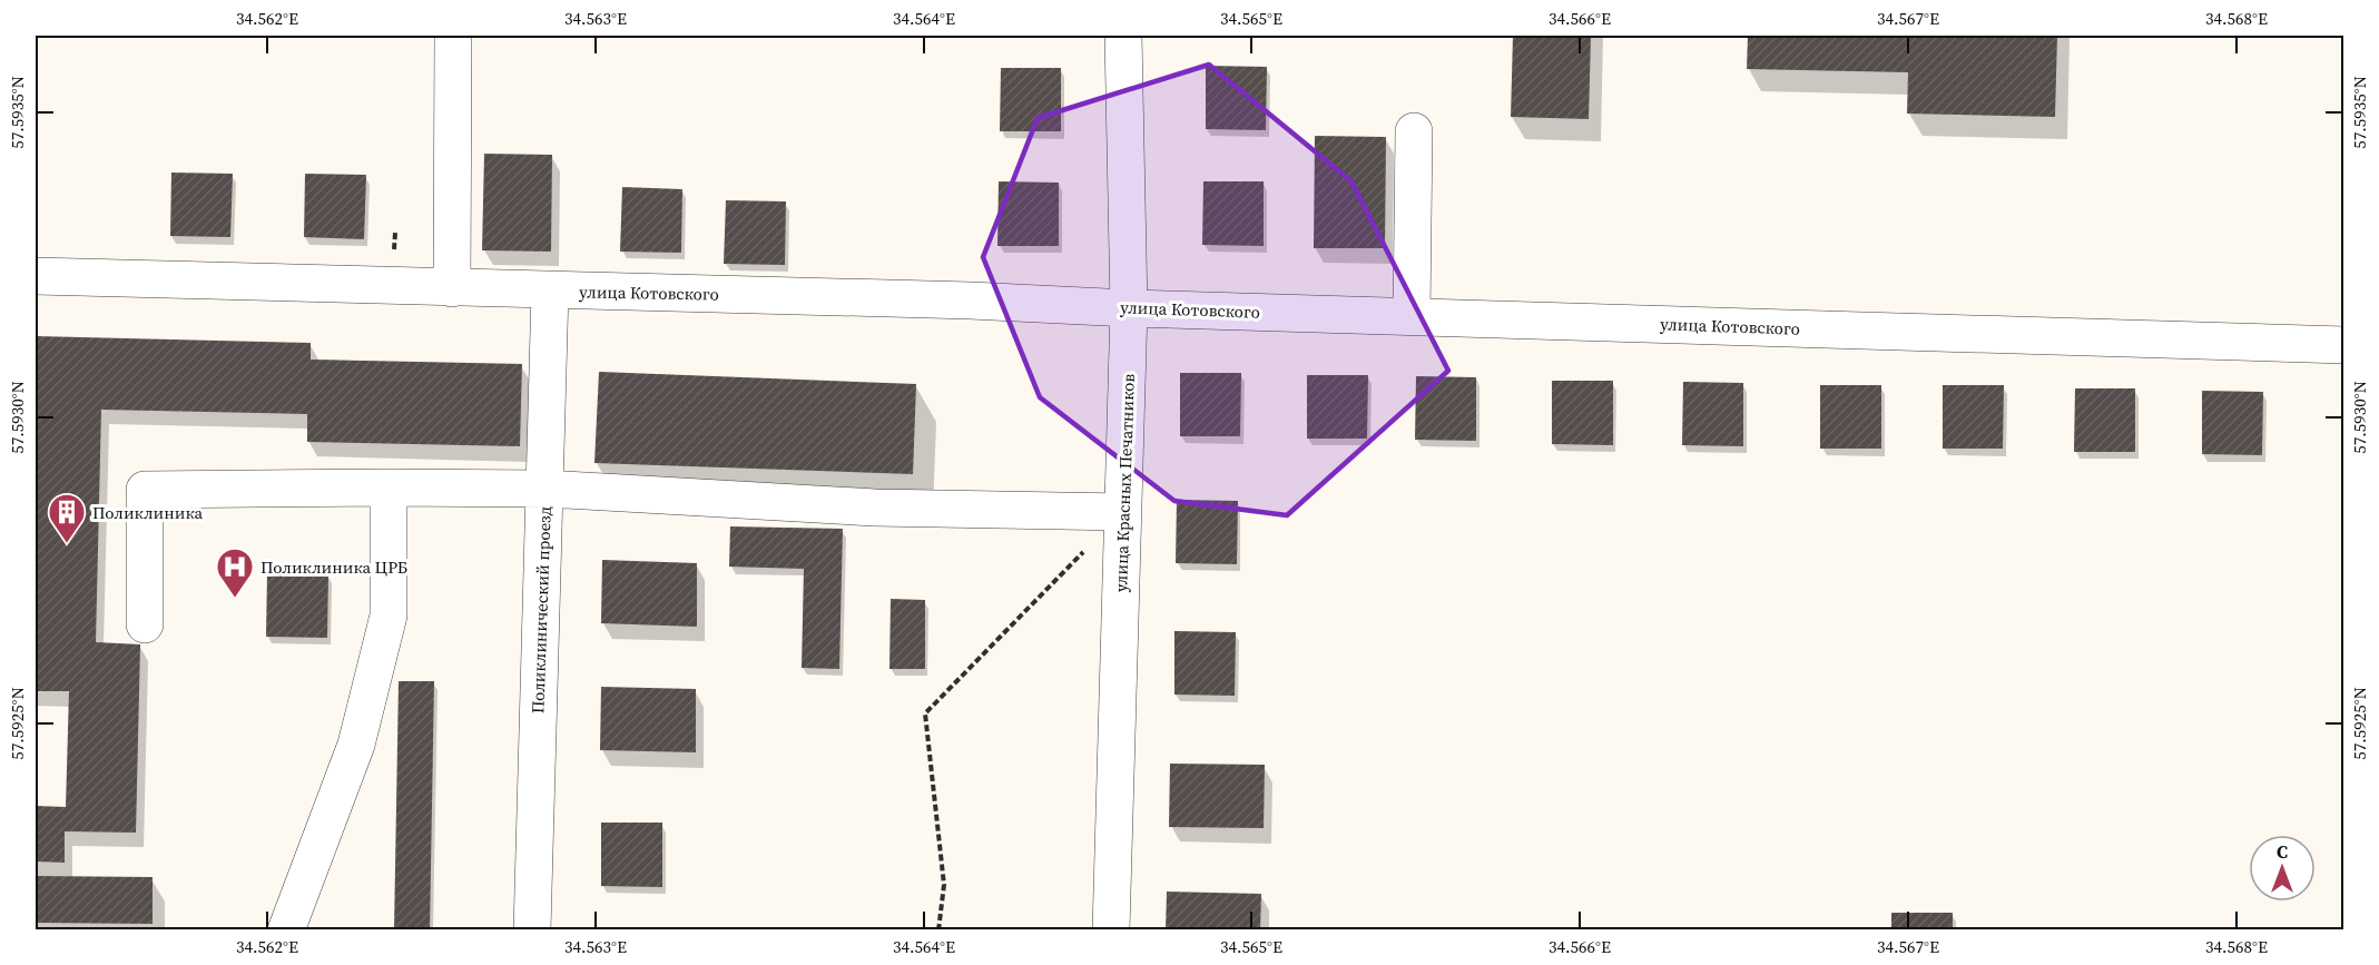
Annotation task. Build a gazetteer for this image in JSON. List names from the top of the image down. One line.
{"streets":{"street":["улица Котовского","улица Красных Печатников","Поликлинический проезд"]},"crossings":[["улица Котовского","улица Красных Печатников"],["улица Котовского","Поликлинический проезд"]],"places":{"building":["Поликлиника"],"hospital":["Поликлиника ЦРБ"]},"north":"top","coordinates":["34.562°E","34.563°E","34.564°E","34.565°E","34.566°E","34.567°E","34.568°E","57.5935°N","57.5930°N","57.5925°N"]}
